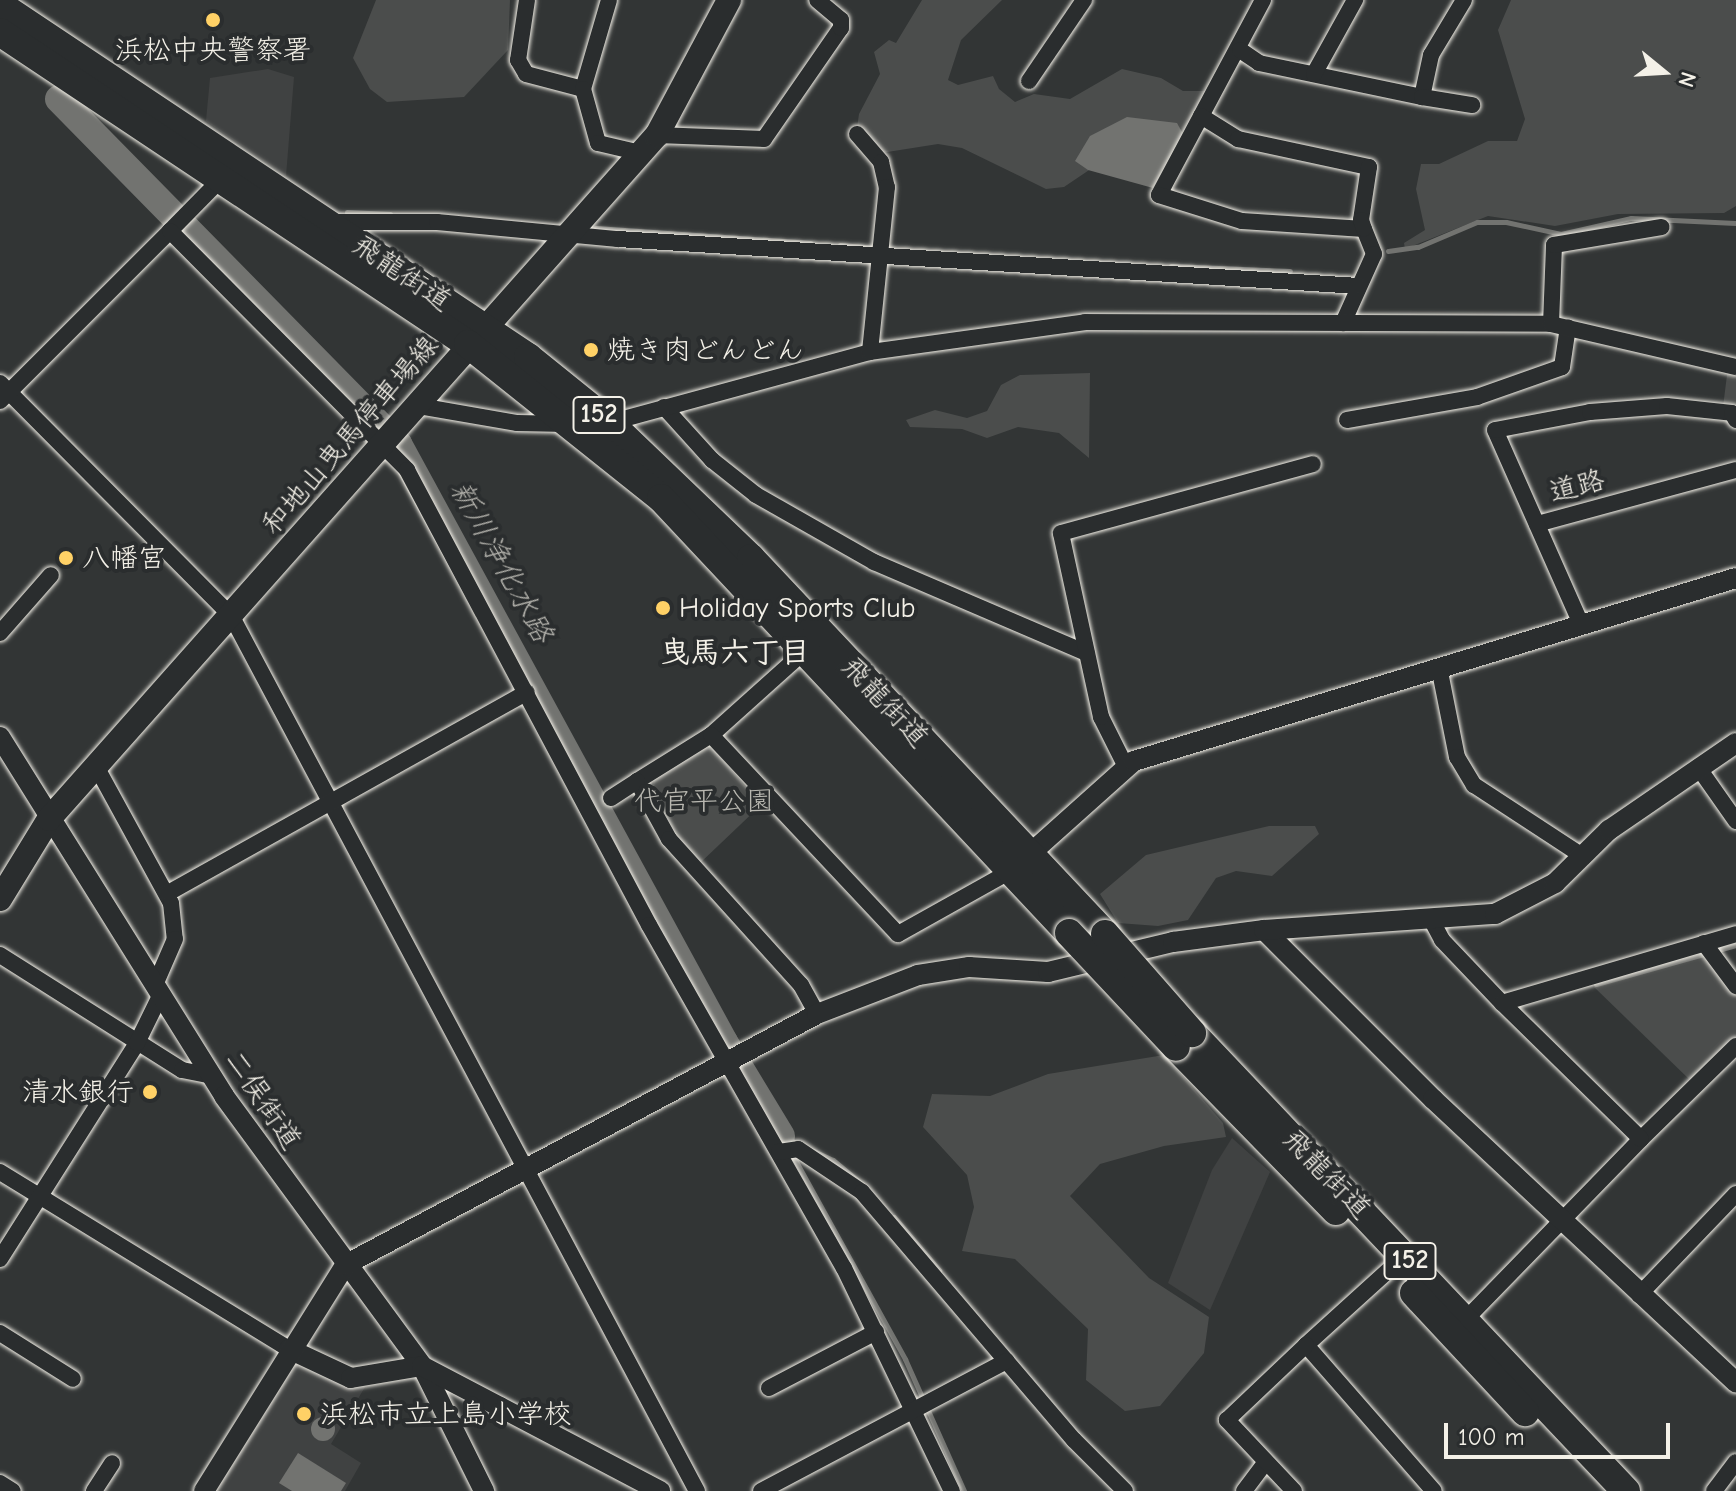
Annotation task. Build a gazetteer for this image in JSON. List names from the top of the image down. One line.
{"streets":{"highway":["飛龍街道","152"],"main road":["和地山曳馬停車場線"],"street":["道路","二俣街道"]},"crossings":[["飛龍街道","和地山曳馬停車場線"],["和地山曳馬停車場線","二俣街道"]],"districts":["曳馬六丁目"],"water":["新川浄化水路"],"parks":["代官平公園"],"places":["浜松中央警察署","焼き肉どんどん","八幡宮","Holiday Sports Club","清水銀行","浜松市立上島小学校"],"scale_bar":"100 m","north":"right"}
